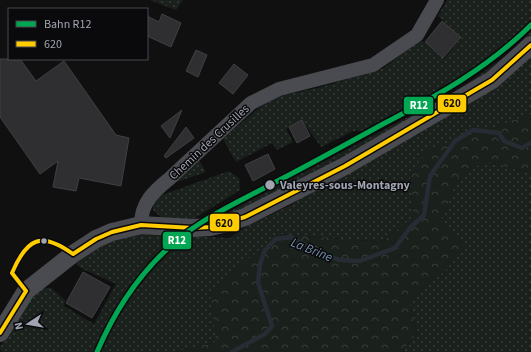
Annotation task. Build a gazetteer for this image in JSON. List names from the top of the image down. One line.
{"streets":{"street":["Chemin des Crusilles"]},"water":["La Brine"],"places":["Valeyres-sous-Montagny"],"lines":["rail line R12","transit line 620"],"legend":["Bahn R12","620"],"north":"left"}
